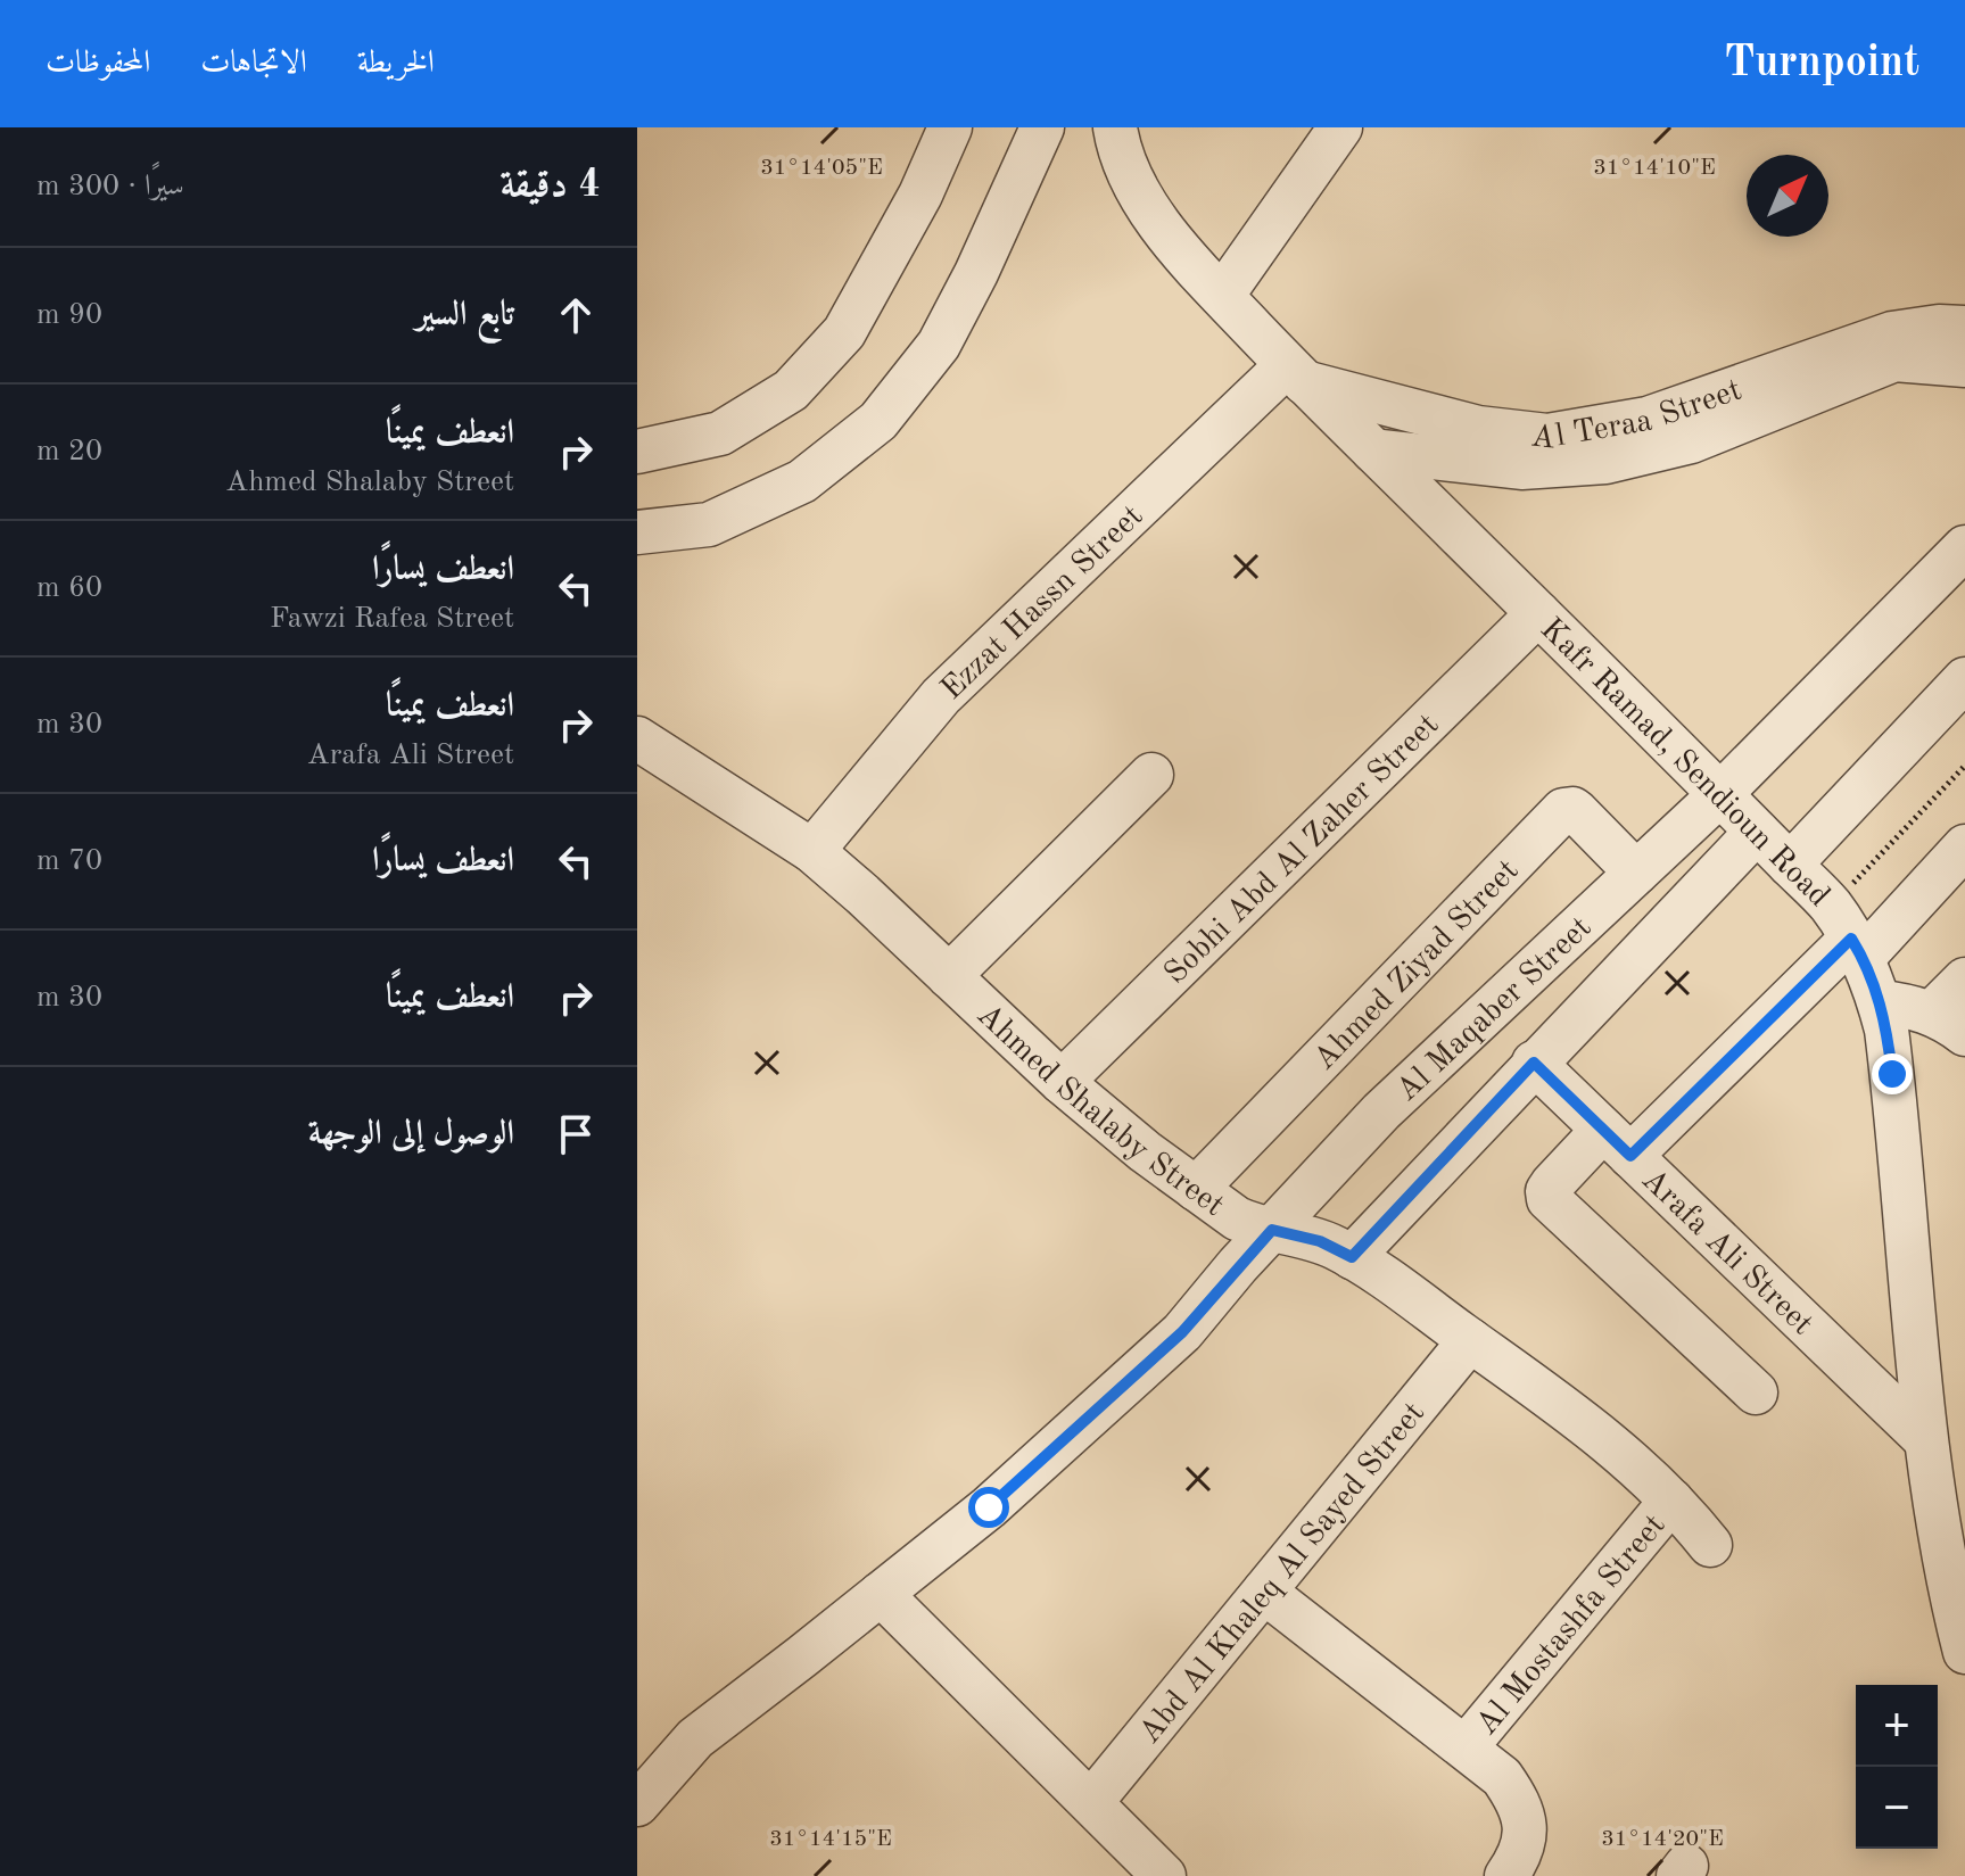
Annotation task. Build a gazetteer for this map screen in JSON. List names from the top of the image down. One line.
{"streets":{"street":["Al Teraa Street","Ezzat Hassn Street","Kafr Ramad, Sendioun Road","Sobhi Abd Al Zaher Street","Ahmed Ziyad Street","Al Maqaber Street","Ahmed Shalaby Street","Arafa Ali Street","Abd Al Khaleq Al Sayed Street","Al Mostashfa Street"]},"crossings":[["Al Teraa Street","Ezzat Hassn Street"],["Al Teraa Street","Kafr Ramad, Sendioun Road"],["Ezzat Hassn Street","Kafr Ramad, Sendioun Road"],["Ezzat Hassn Street","Ahmed Shalaby Street"],["Kafr Ramad, Sendioun Road","Sobhi Abd Al Zaher Street"],["Kafr Ramad, Sendioun Road","Al Maqaber Street"],["Kafr Ramad, Sendioun Road","Arafa Ali Street"],["Sobhi Abd Al Zaher Street","Ahmed Shalaby Street"],["Ahmed Ziyad Street","Al Maqaber Street"],["Ahmed Ziyad Street","Ahmed Shalaby Street"],["Al Maqaber Street","Ahmed Shalaby Street"],["Ahmed Shalaby Street","Abd Al Khaleq Al Sayed Street"],["Ahmed Shalaby Street","Al Mostashfa Street"]],"north":"top right","page":{"header":"Turnpoint","nav":["الخريطة","الاتجاهات","المحفوظات"],"heading":["4 دقيقة","سيرًا · 300 m"],"list":[["تابع السير","90 m"],["انعطف يمينًا","Ahmed Shalaby Street","20 m"],["انعطف يسارًا","Fawzi Rafea Street","60 m"],["انعطف يمينًا","Arafa Ali Street","30 m"],["انعطف يسارًا","70 m"],["انعطف يمينًا","30 m"],"الوصول إلى الوجهة"],"map_buttons":["+","−"]},"coordinates":["31°14'05\"E","31°14'10\"E","31°14'15\"E","31°14'20\"E"]}
